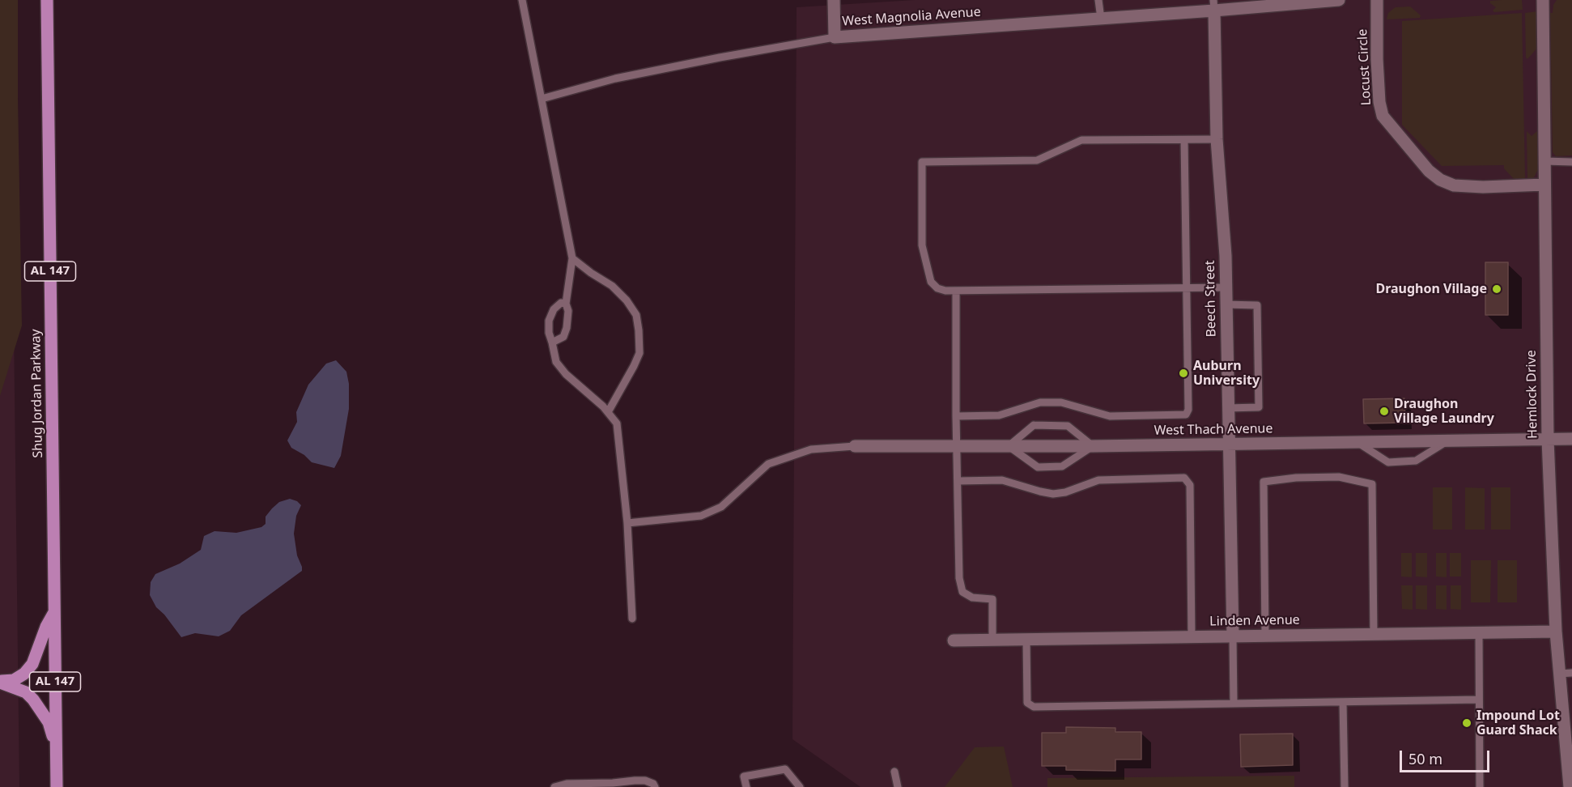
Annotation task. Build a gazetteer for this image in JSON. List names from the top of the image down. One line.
{"streets":{"main road":["AL 147","Shug Jordan Parkway"],"street":["West Magnolia Avenue","Locust Circle","Beech Street","Hemlock Drive","West Thach Avenue","Linden Avenue"]},"crossings":[["West Magnolia Avenue","Beech Street"],["Locust Circle","Hemlock Drive"],["Beech Street","West Thach Avenue"],["Beech Street","Linden Avenue"],["Hemlock Drive","West Thach Avenue"],["Hemlock Drive","Linden Avenue"]],"places":["Draughon Village","Auburn University","Draughon Village Laundry","Impound Lot Guard Shack"],"scale_bar":"50 m"}
